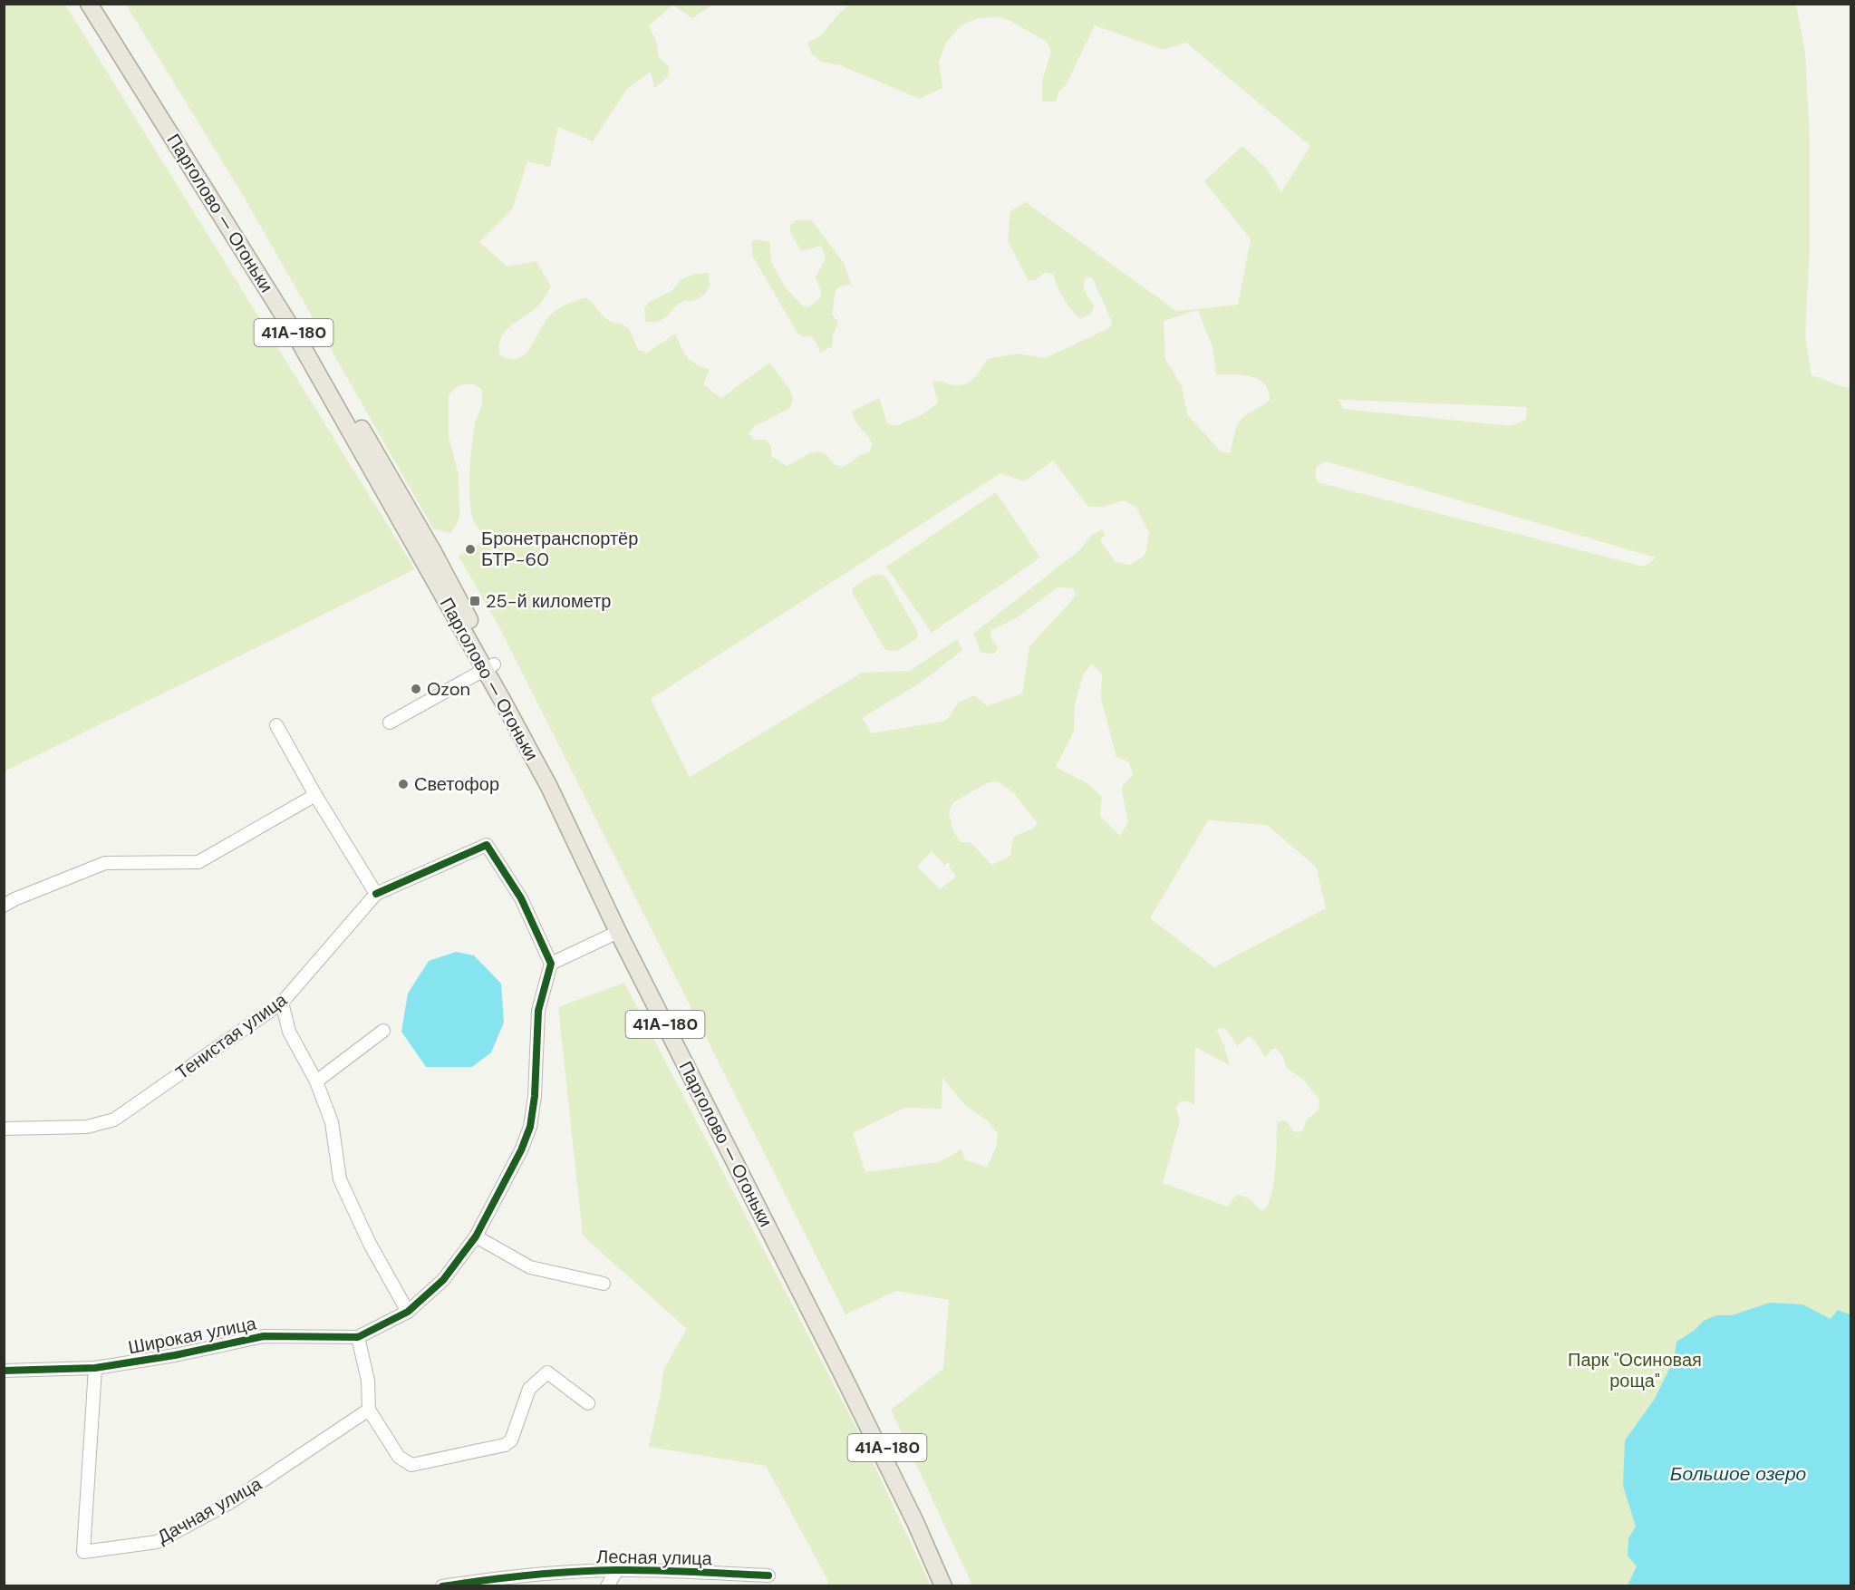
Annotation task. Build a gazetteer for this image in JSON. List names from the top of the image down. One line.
{"streets":{"main road":["Парголово — Огоньки","41А-180"],"street":["Тенистая улица","Широкая улица","Дачная улица","Лесная улица"]},"crossings":[["Парголово — Огоньки","41А-180"],["Широкая улица","Дачная улица"]],"water":["Большое озеро"],"parks":["Парк \"Осиновая роща\""],"places":{"other":["Бронетранспортёр БТР-60","Ozon","Светофор"],"transit":["25-й километр"]}}
